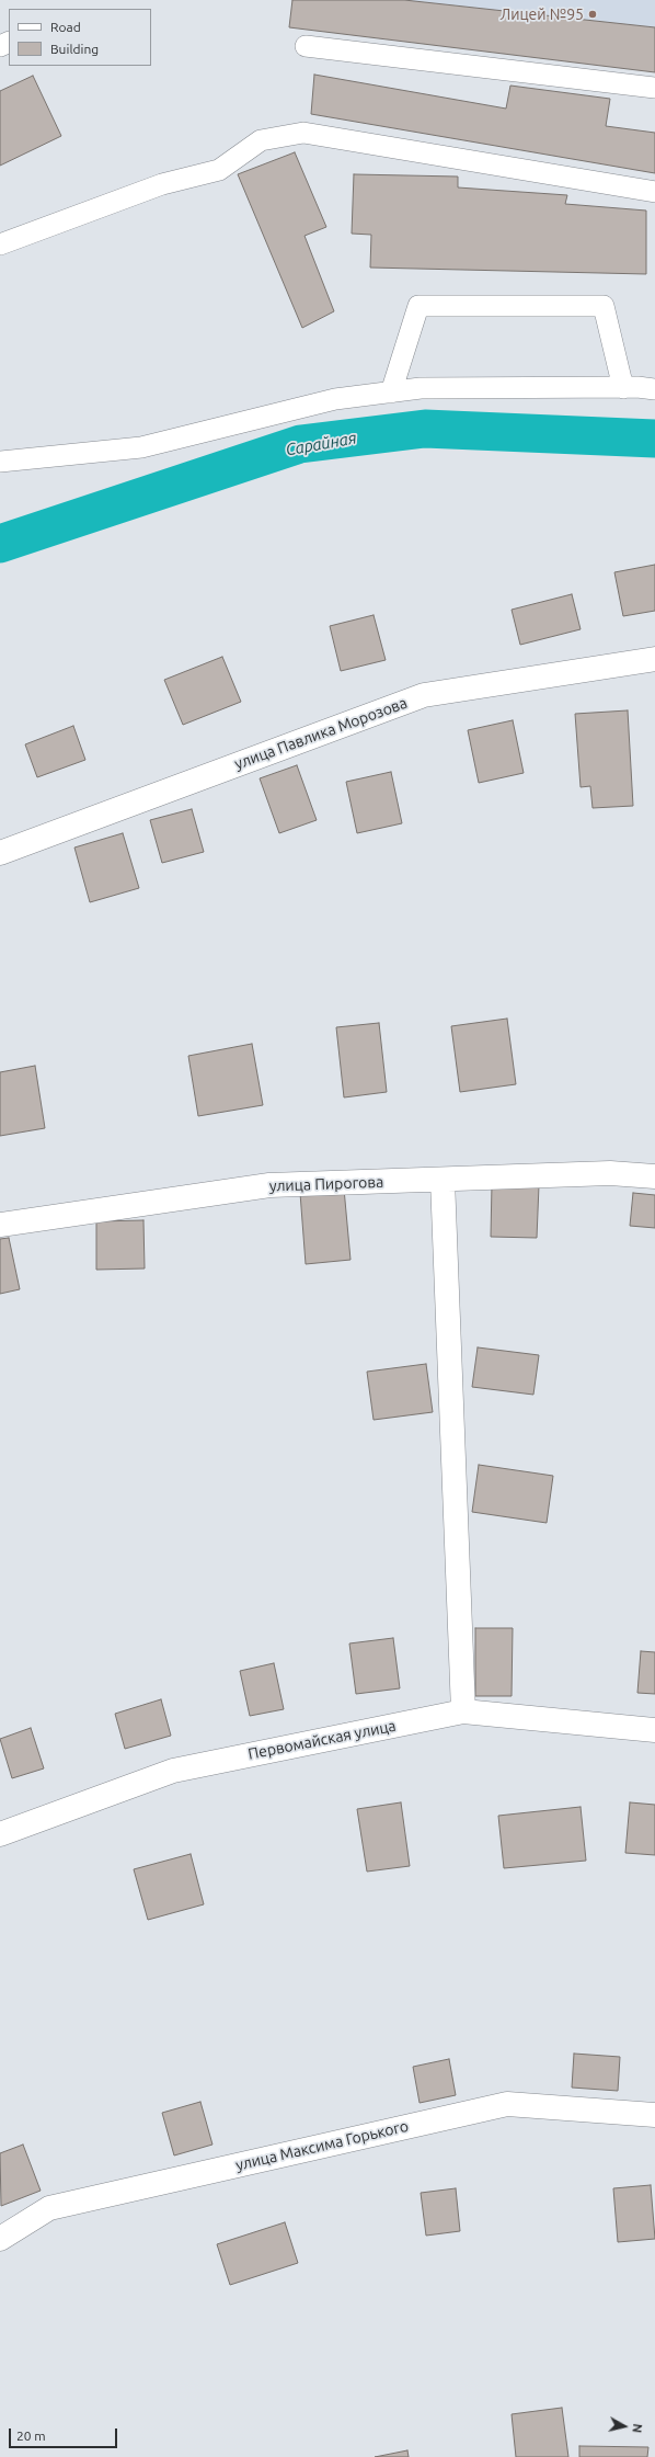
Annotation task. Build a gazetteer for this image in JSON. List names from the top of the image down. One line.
{"streets":{"street":["улица Павлика Морозова","улица Пирогова","Первомайская улица","улица Максима Горького"]},"water":["Сарайная"],"places":["Лицей №95"],"legend":["Road","Building"],"scale_bar":"20 m","north":"right"}
